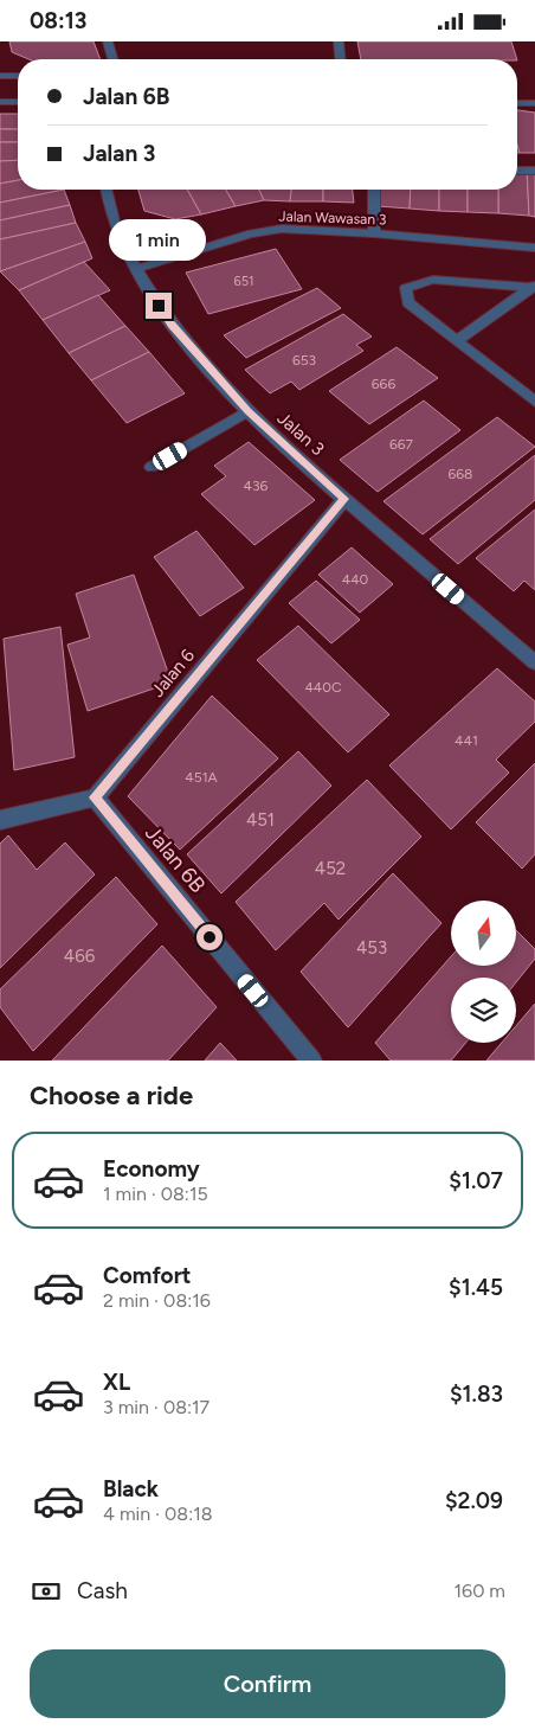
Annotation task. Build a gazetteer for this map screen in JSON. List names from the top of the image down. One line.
{"streets":{"street":["Jalan Wawasan 3","Jalan 3","Jalan 6","Jalan 6B"]},"crossings":[["Jalan Wawasan 3","Jalan 3"],["Jalan 3","Jalan 6"],["Jalan 6","Jalan 6B"]],"house_numbers":["651","653","666","667","668","436","440","440C","441","451A","451","452","453","466"],"north":"top","page":{"status":"08:13","banner":["Jalan 6B","Jalan 3"],"bubble":"1 min","heading":"Choose a ride","list":[{"name":"Economy","note":"1 min · 08:15","value":"$1.07"},{"name":"Comfort","note":"2 min · 08:16","value":"$1.45"},{"name":"XL","note":"3 min · 08:17","value":"$1.83"},{"name":"Black","note":"4 min · 08:18","value":"$2.09"}],"pay":["Cash","160 m"],"buttons":"Confirm"}}
